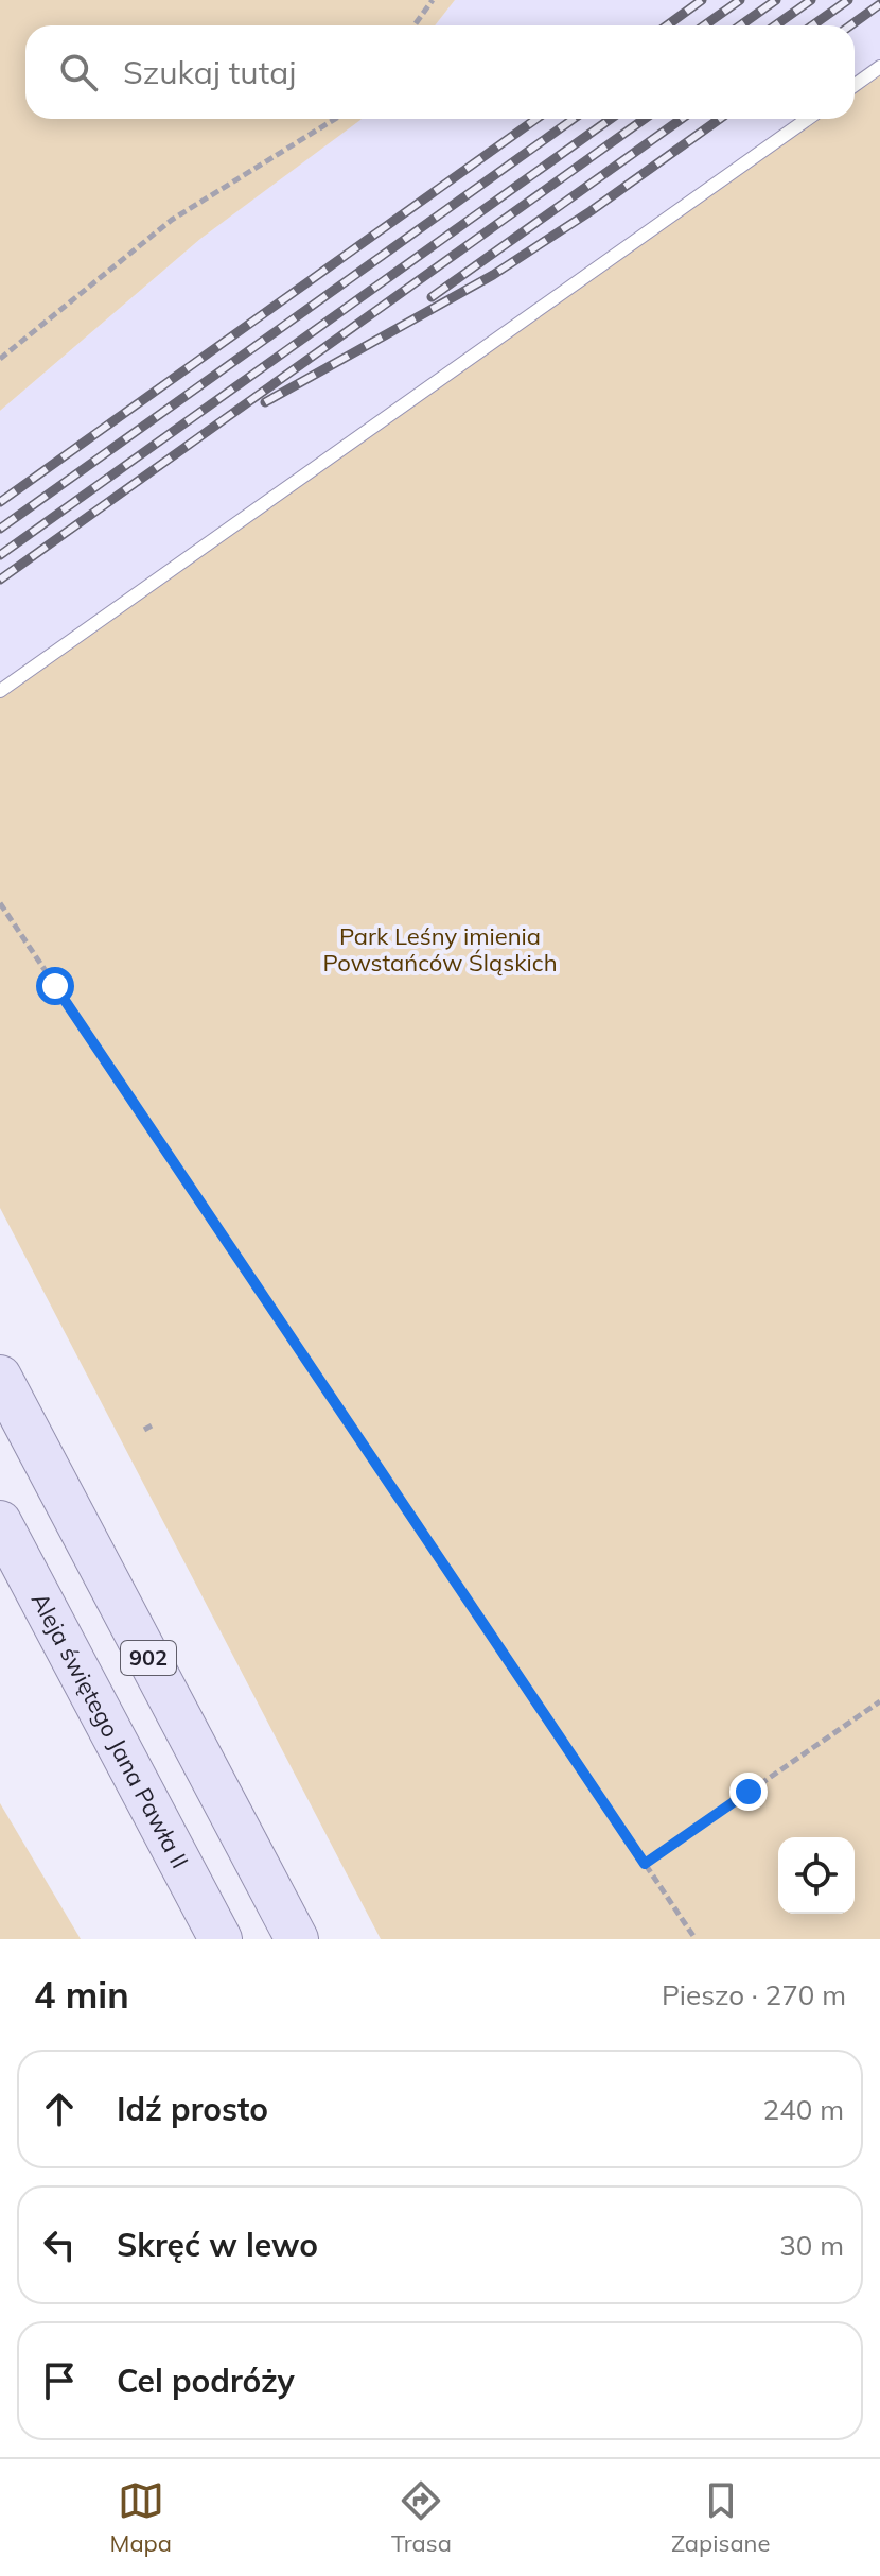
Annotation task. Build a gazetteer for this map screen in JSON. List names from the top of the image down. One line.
{"streets":{"main road":["902","Aleja świętego Jana Pawła II"]},"parks":["Park Leśny imienia Powstańców Śląskich"],"page":{"search":"Szukaj tutaj","heading":["4 min","Pieszo · 270 m"],"list":[["Idź prosto","240 m"],["Skręć w lewo","30 m"],"Cel podróży"],"nav":["Mapa","Trasa","Zapisane"]}}
